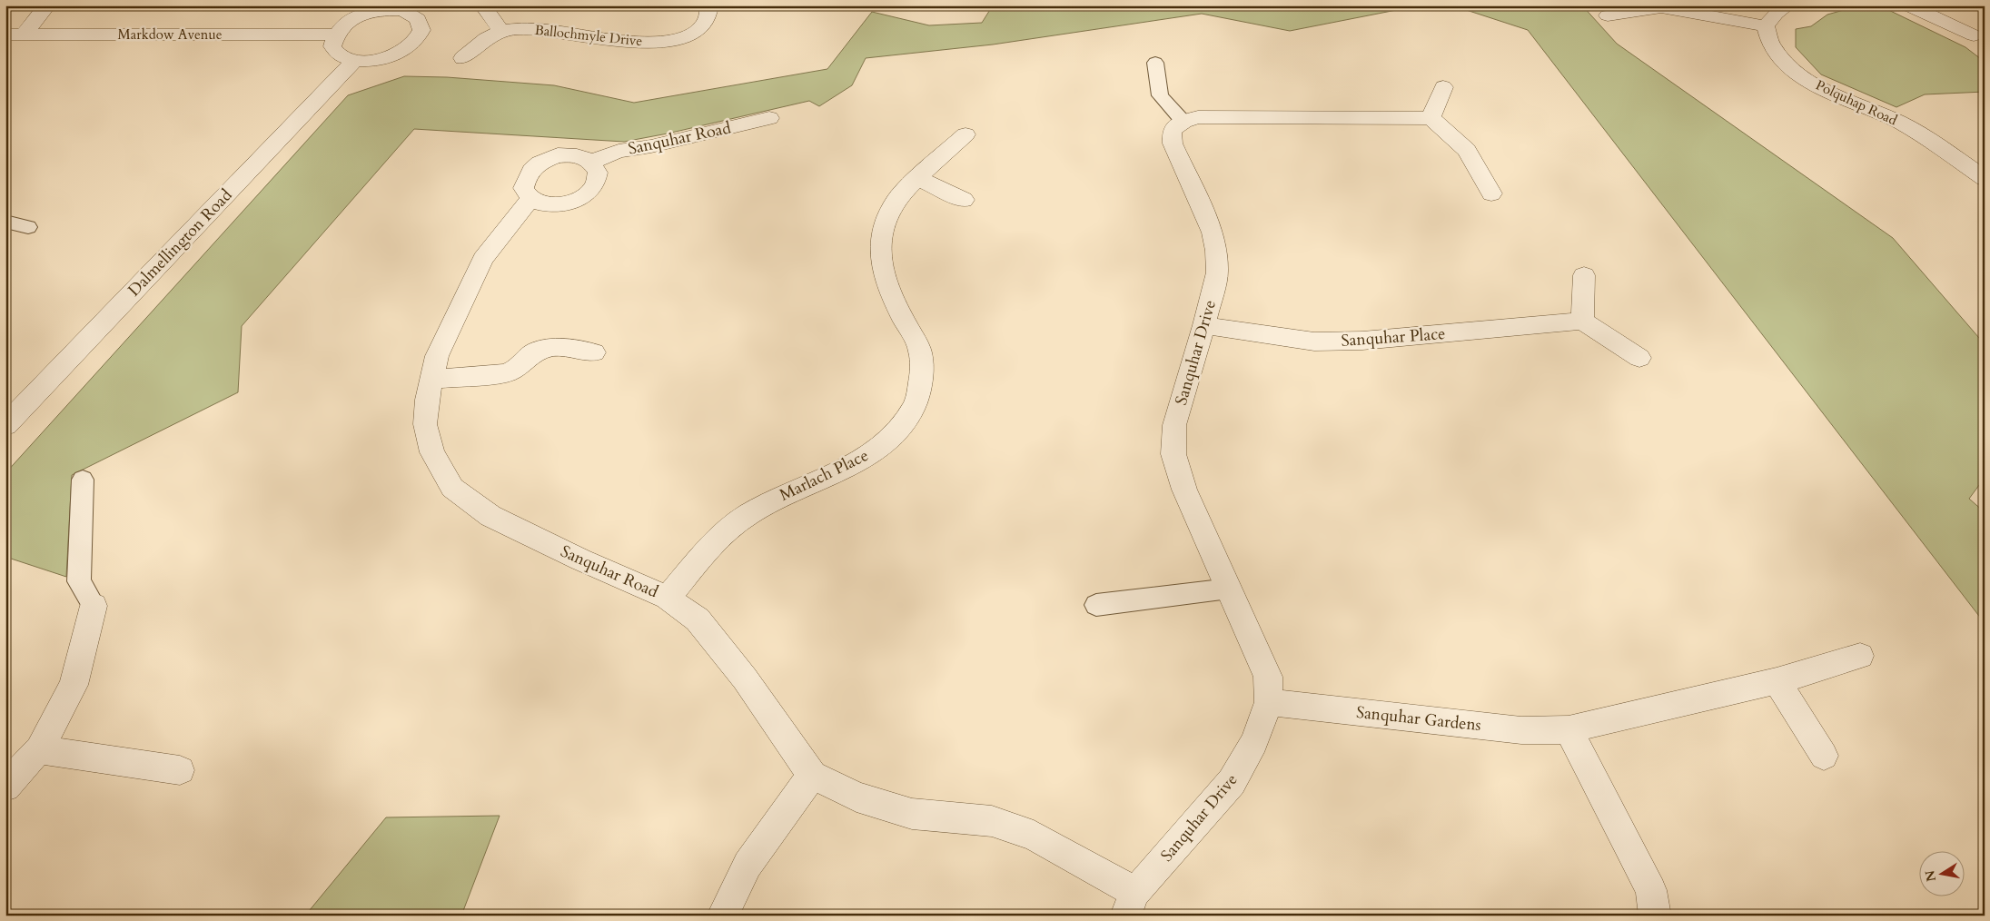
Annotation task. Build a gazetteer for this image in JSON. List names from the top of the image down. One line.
{"streets":{"street":["Markdow Avenue","Ballochmyle Drive","Polquhap Road","Sanquhar Road","Dalmellington Road","Sanquhar Place","Sanquhar Drive","Marlach Place","Sanquhar Gardens"]},"crossings":[["Sanquhar Road","Sanquhar Drive"],["Sanquhar Road","Marlach Place"],["Sanquhar Place","Sanquhar Drive"],["Sanquhar Drive","Sanquhar Gardens"]],"north":"left"}
